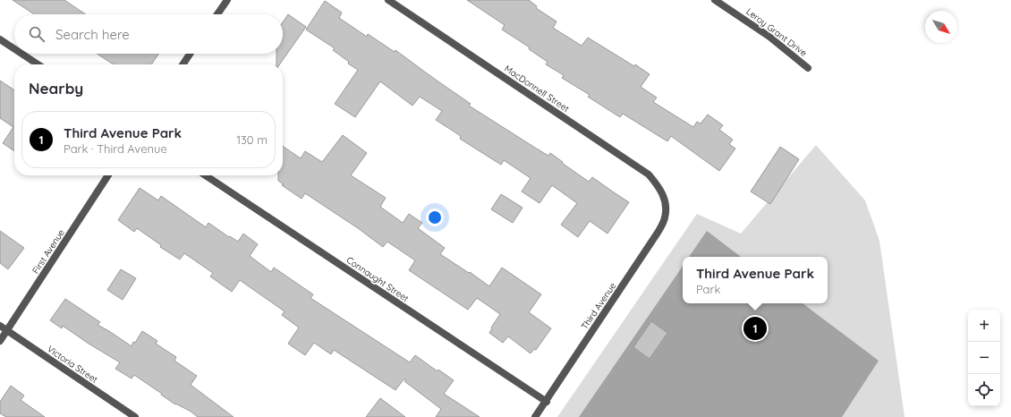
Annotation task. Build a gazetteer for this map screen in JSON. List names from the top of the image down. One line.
{"streets":{"street":["Leroy Grant Drive","MacDonnell Street","First Avenue","Connaught Street","Third Avenue","Victoria Street"]},"crossings":[["MacDonnell Street","Third Avenue"],["First Avenue","Victoria Street"],["Connaught Street","Third Avenue"]],"north":"bottom right","page":{"search":"Search here","heading":"Nearby","list":[{"mark":"1","name":"Third Avenue Park","note":"Park · Third Avenue","value":"130 m"}],"popup":["Third Avenue Park","Park"],"map_buttons":["+","−"],"pins":"1"}}
